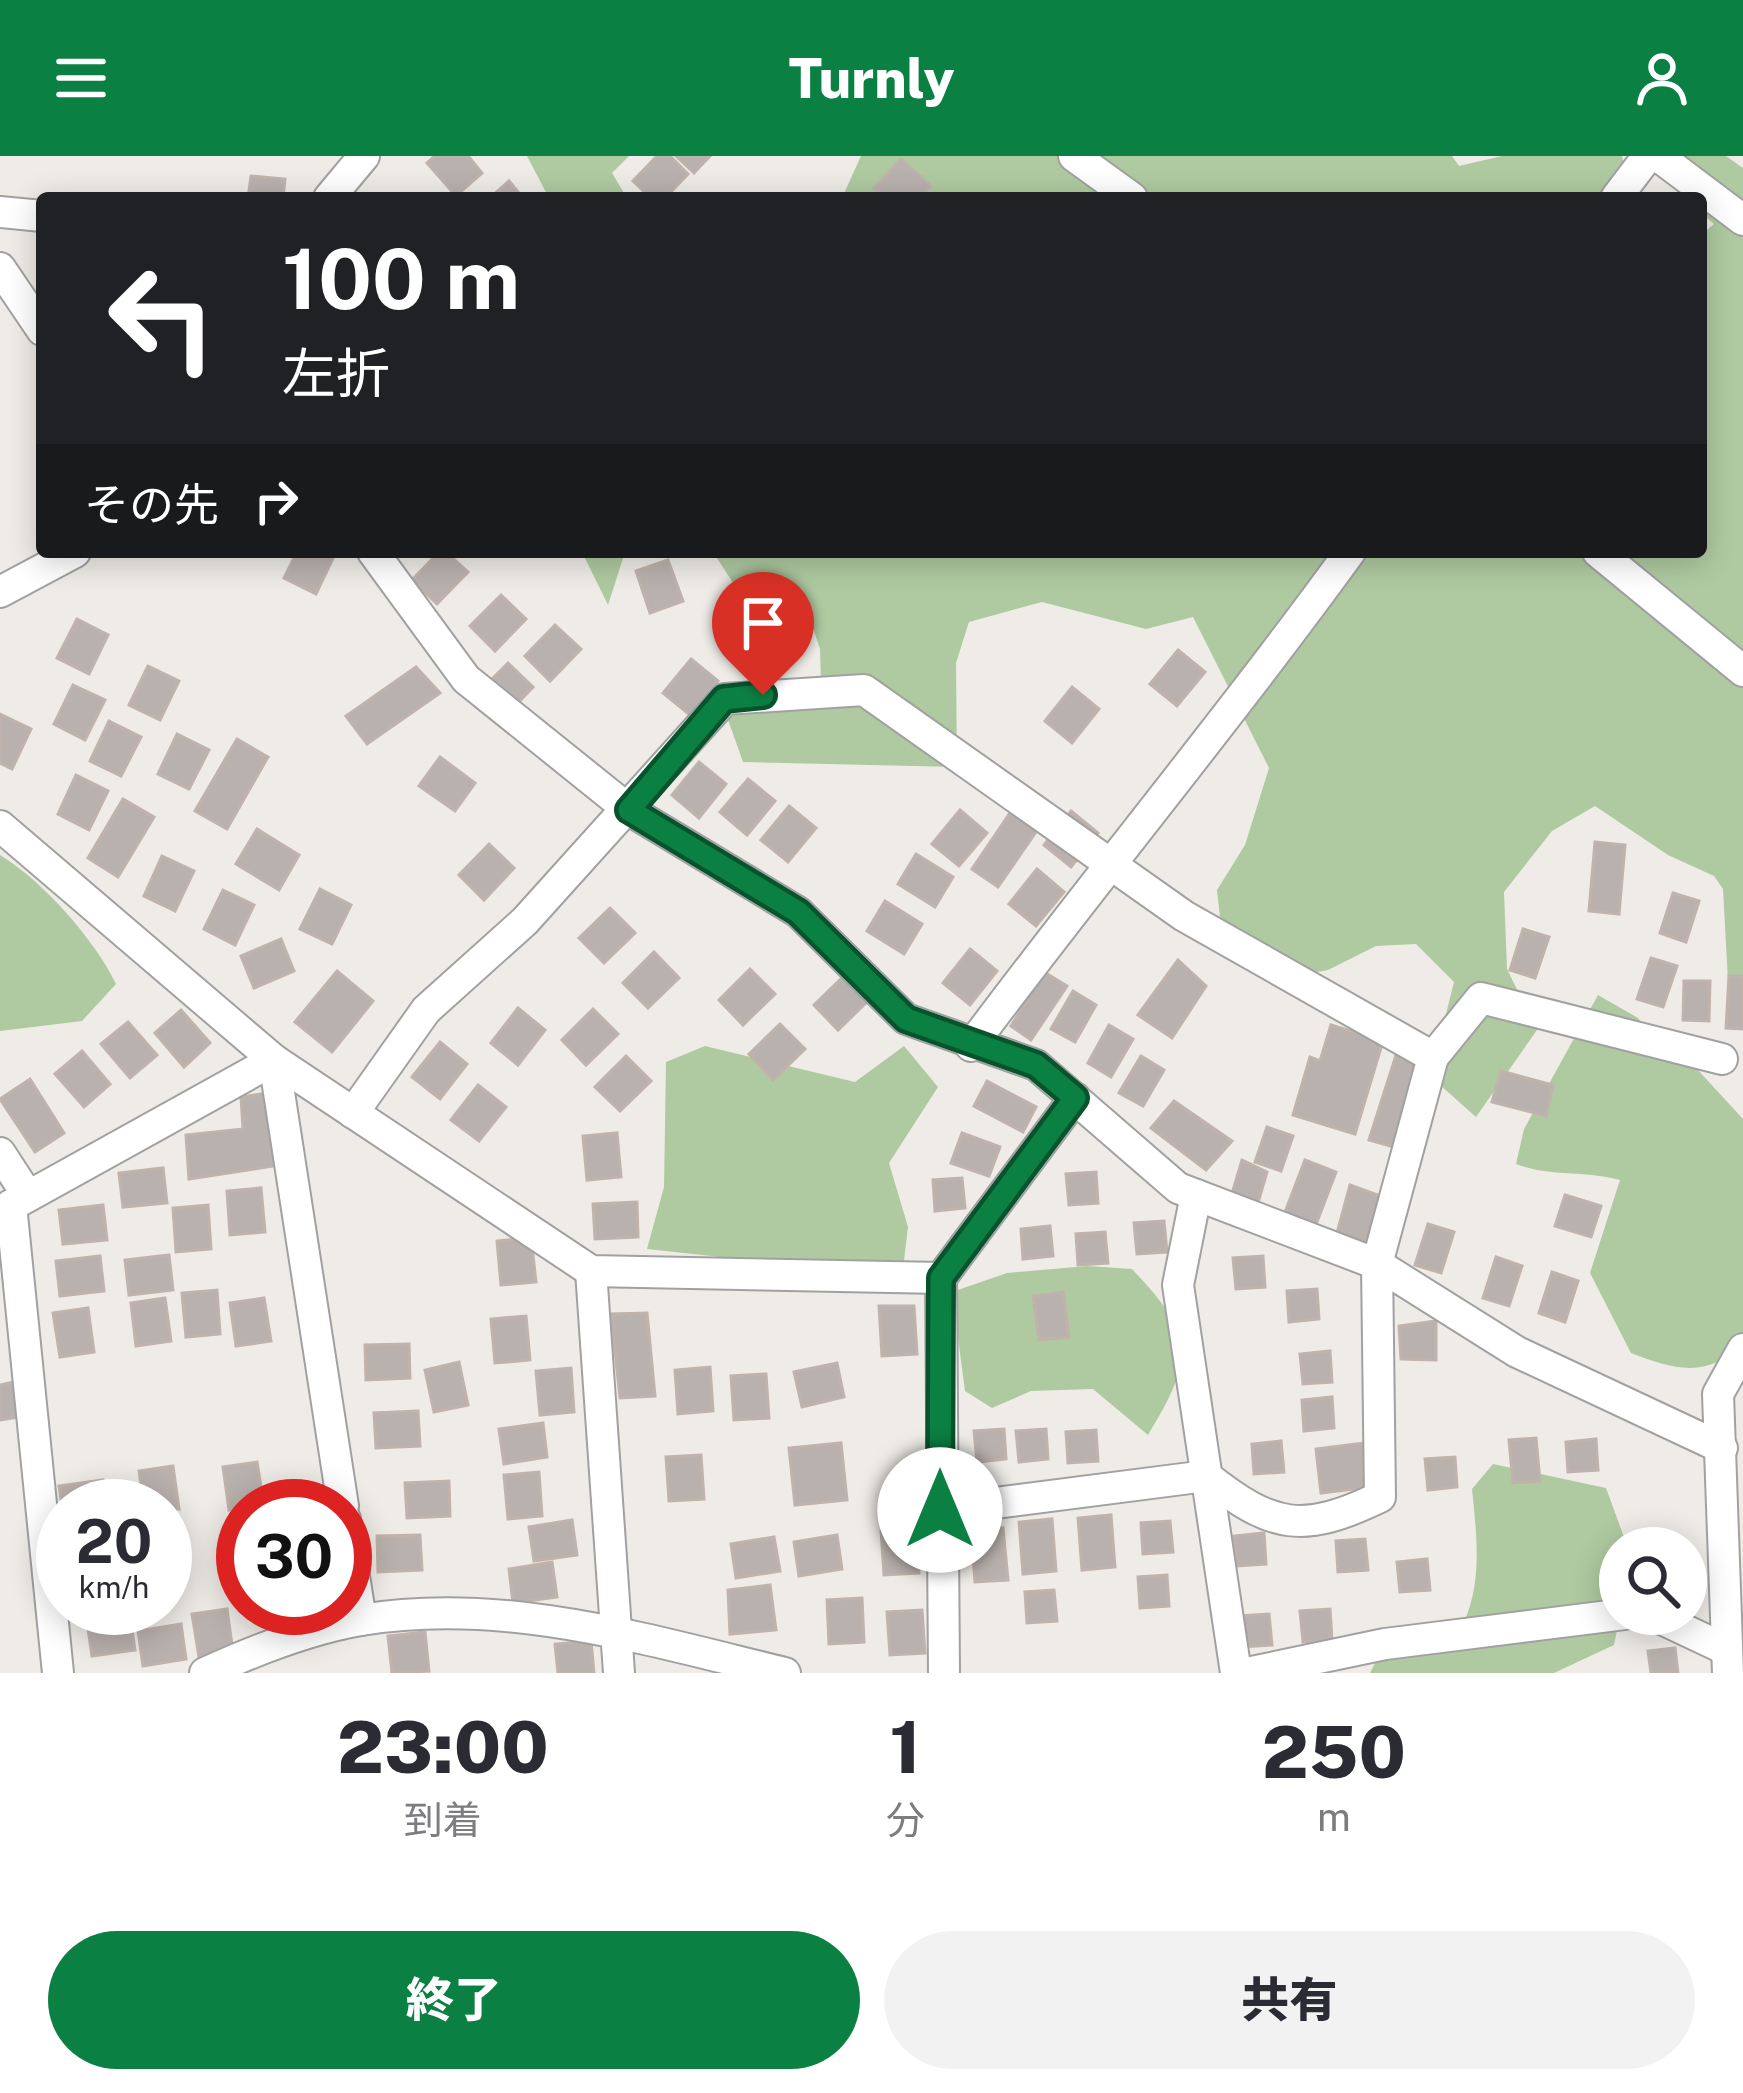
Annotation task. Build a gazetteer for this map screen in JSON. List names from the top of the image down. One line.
{"page":{"header":"Turnly","turn":["100 m","左折"],"then":"その先","speed":"20 km/h","limit":"30","eta":["23:00","到着","1","分","250","m"],"buttons":["終了","共有"]}}
